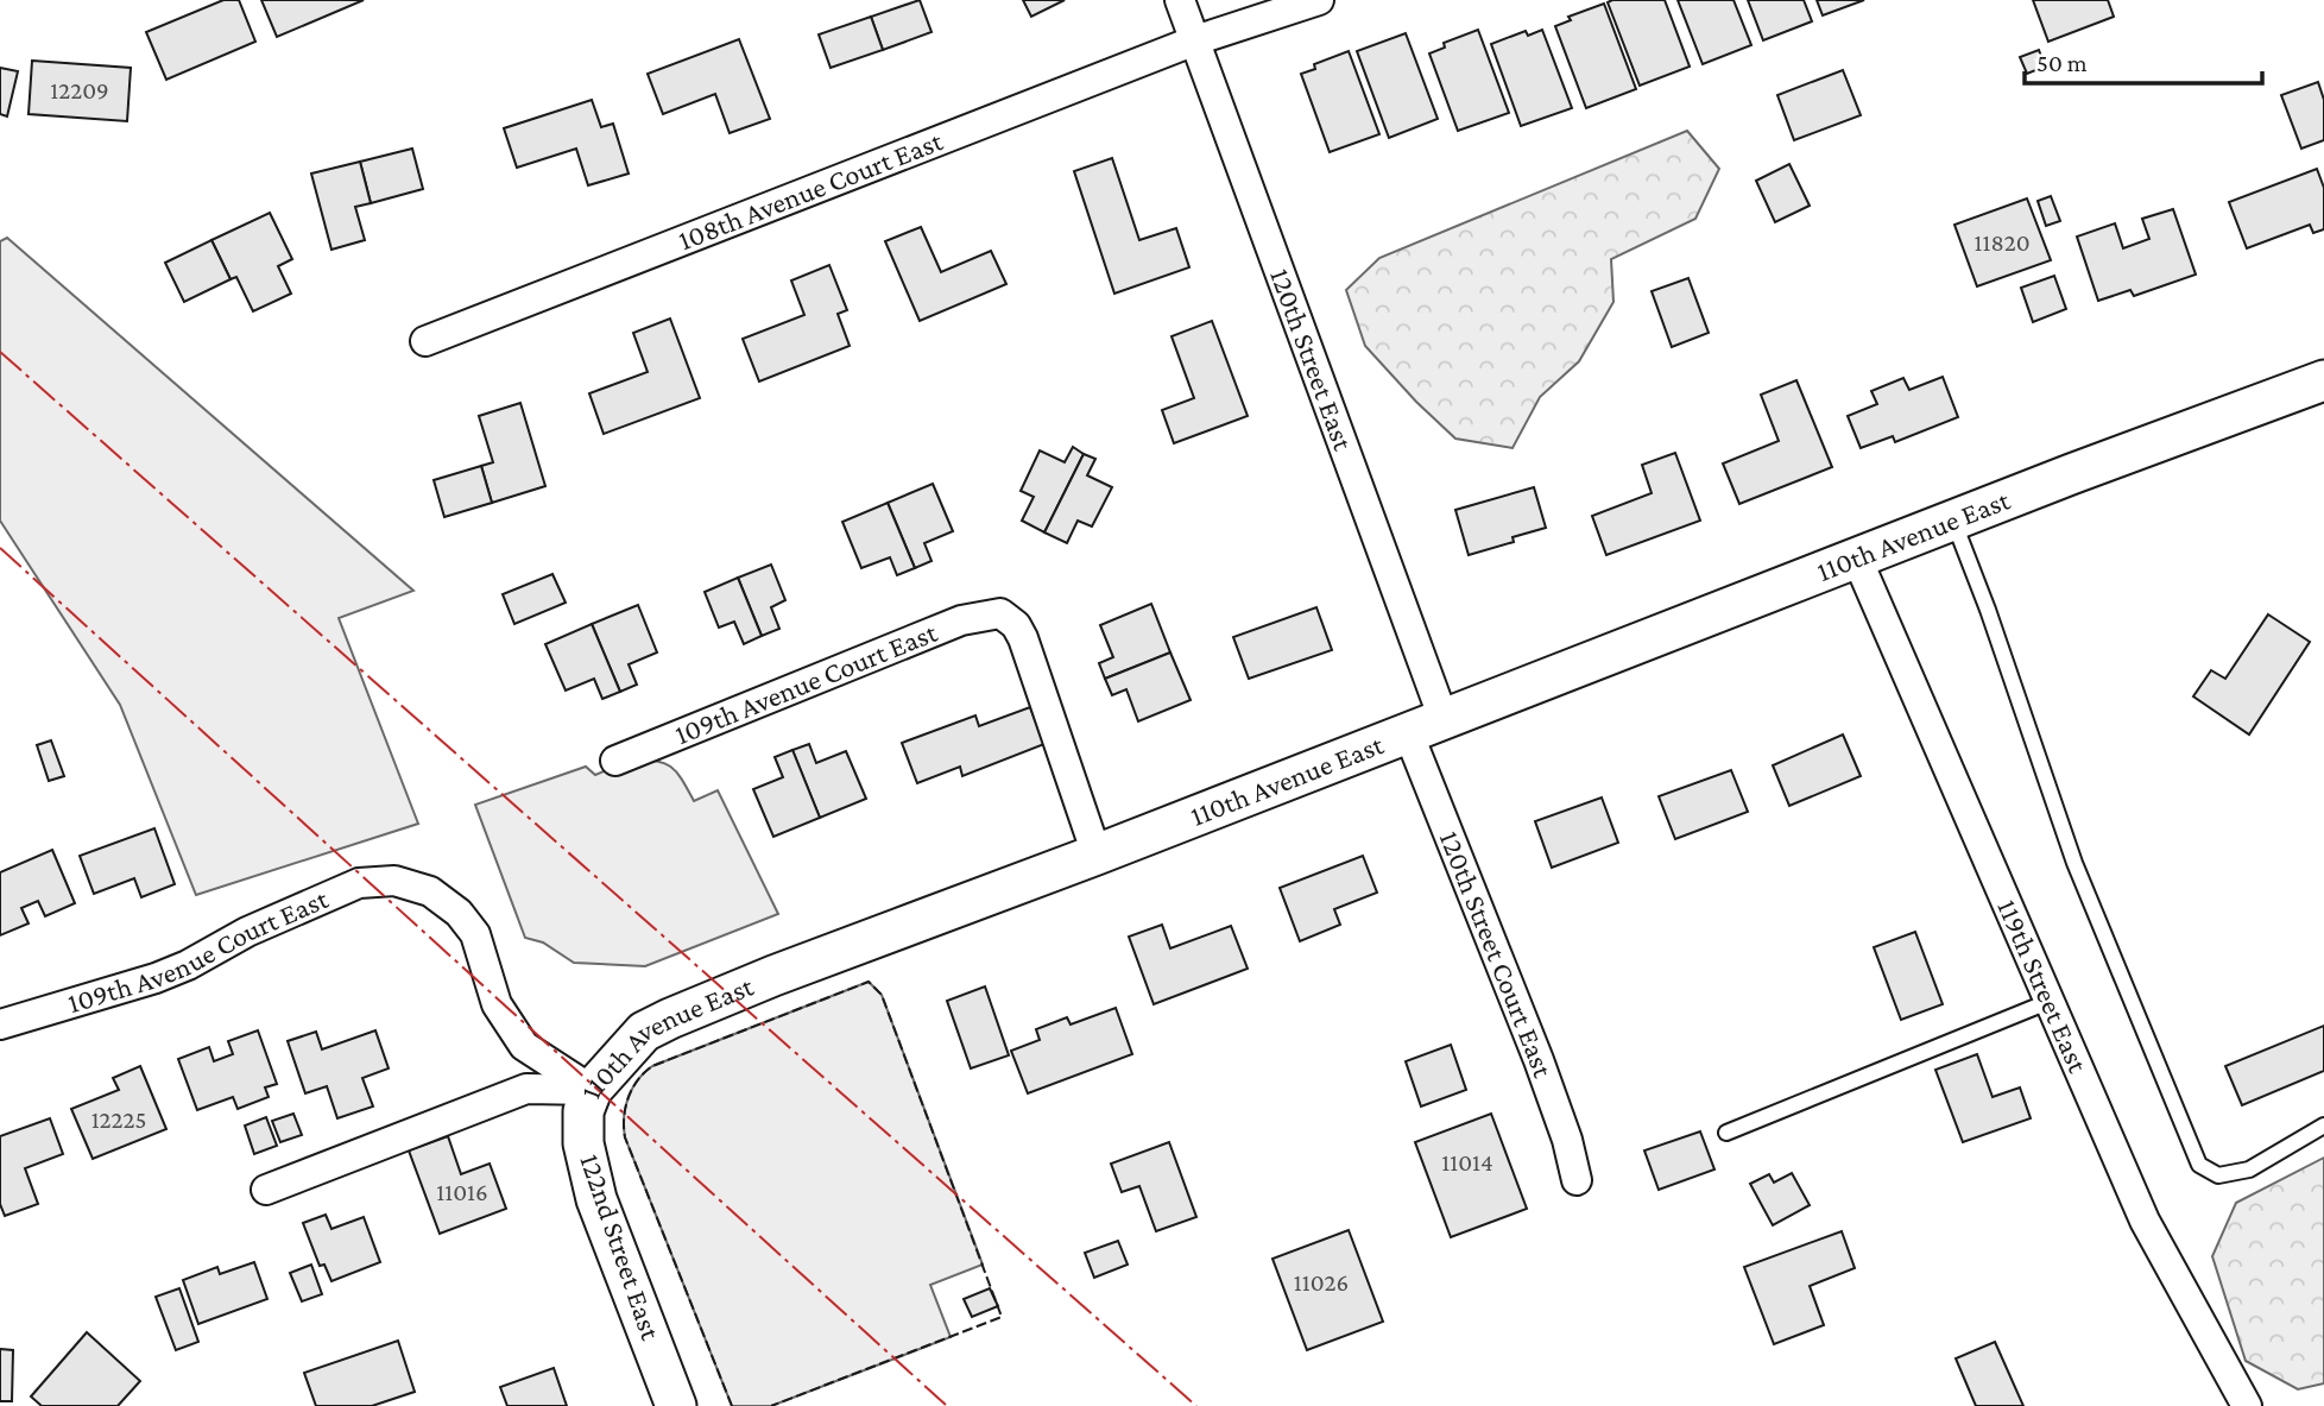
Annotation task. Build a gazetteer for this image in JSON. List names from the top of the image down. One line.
{"streets":{"street":["108th Avenue Court East","120th Street East","110th Avenue East","109th Avenue Court East","120th Street Court East","119th Street East","122nd Street East"]},"crossings":[["108th Avenue Court East","120th Street East"],["120th Street East","110th Avenue East"],["120th Street East","120th Street Court East"],["110th Avenue East","109th Avenue Court East"],["110th Avenue East","120th Street Court East"],["110th Avenue East","119th Street East"],["110th Avenue East","122nd Street East"],["109th Avenue Court East","122nd Street East"]],"house_numbers":["12209","11820","12225","11014","11016","11026"],"scale_bar":"50 m"}
